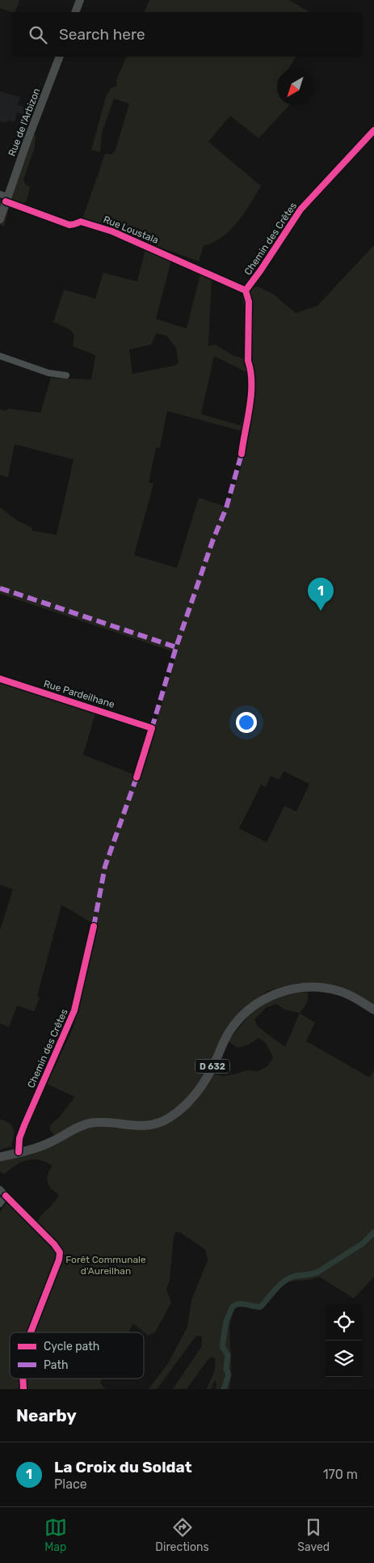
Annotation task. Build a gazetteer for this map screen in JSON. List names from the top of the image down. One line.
{"streets":{"main road":["D 632"],"street":["Rue de l'Arbizon","Rue Loustala","Chemin des Crêtes","Rue Pardeilhane"]},"crossings":[["Rue de l'Arbizon","Rue Loustala"],["Rue Loustala","Chemin des Crêtes"],["Chemin des Crêtes","D 632"]],"parks":["Forêt Communale d'Aureilhan"],"legend":["Cycle path","Path"],"north":"bottom left","page":{"search":"Search here","pins":"1","heading":"Nearby","list":[{"mark":"1","name":"La Croix du Soldat","note":"Place","value":"170 m"}],"nav":["Map","Directions","Saved"]}}
